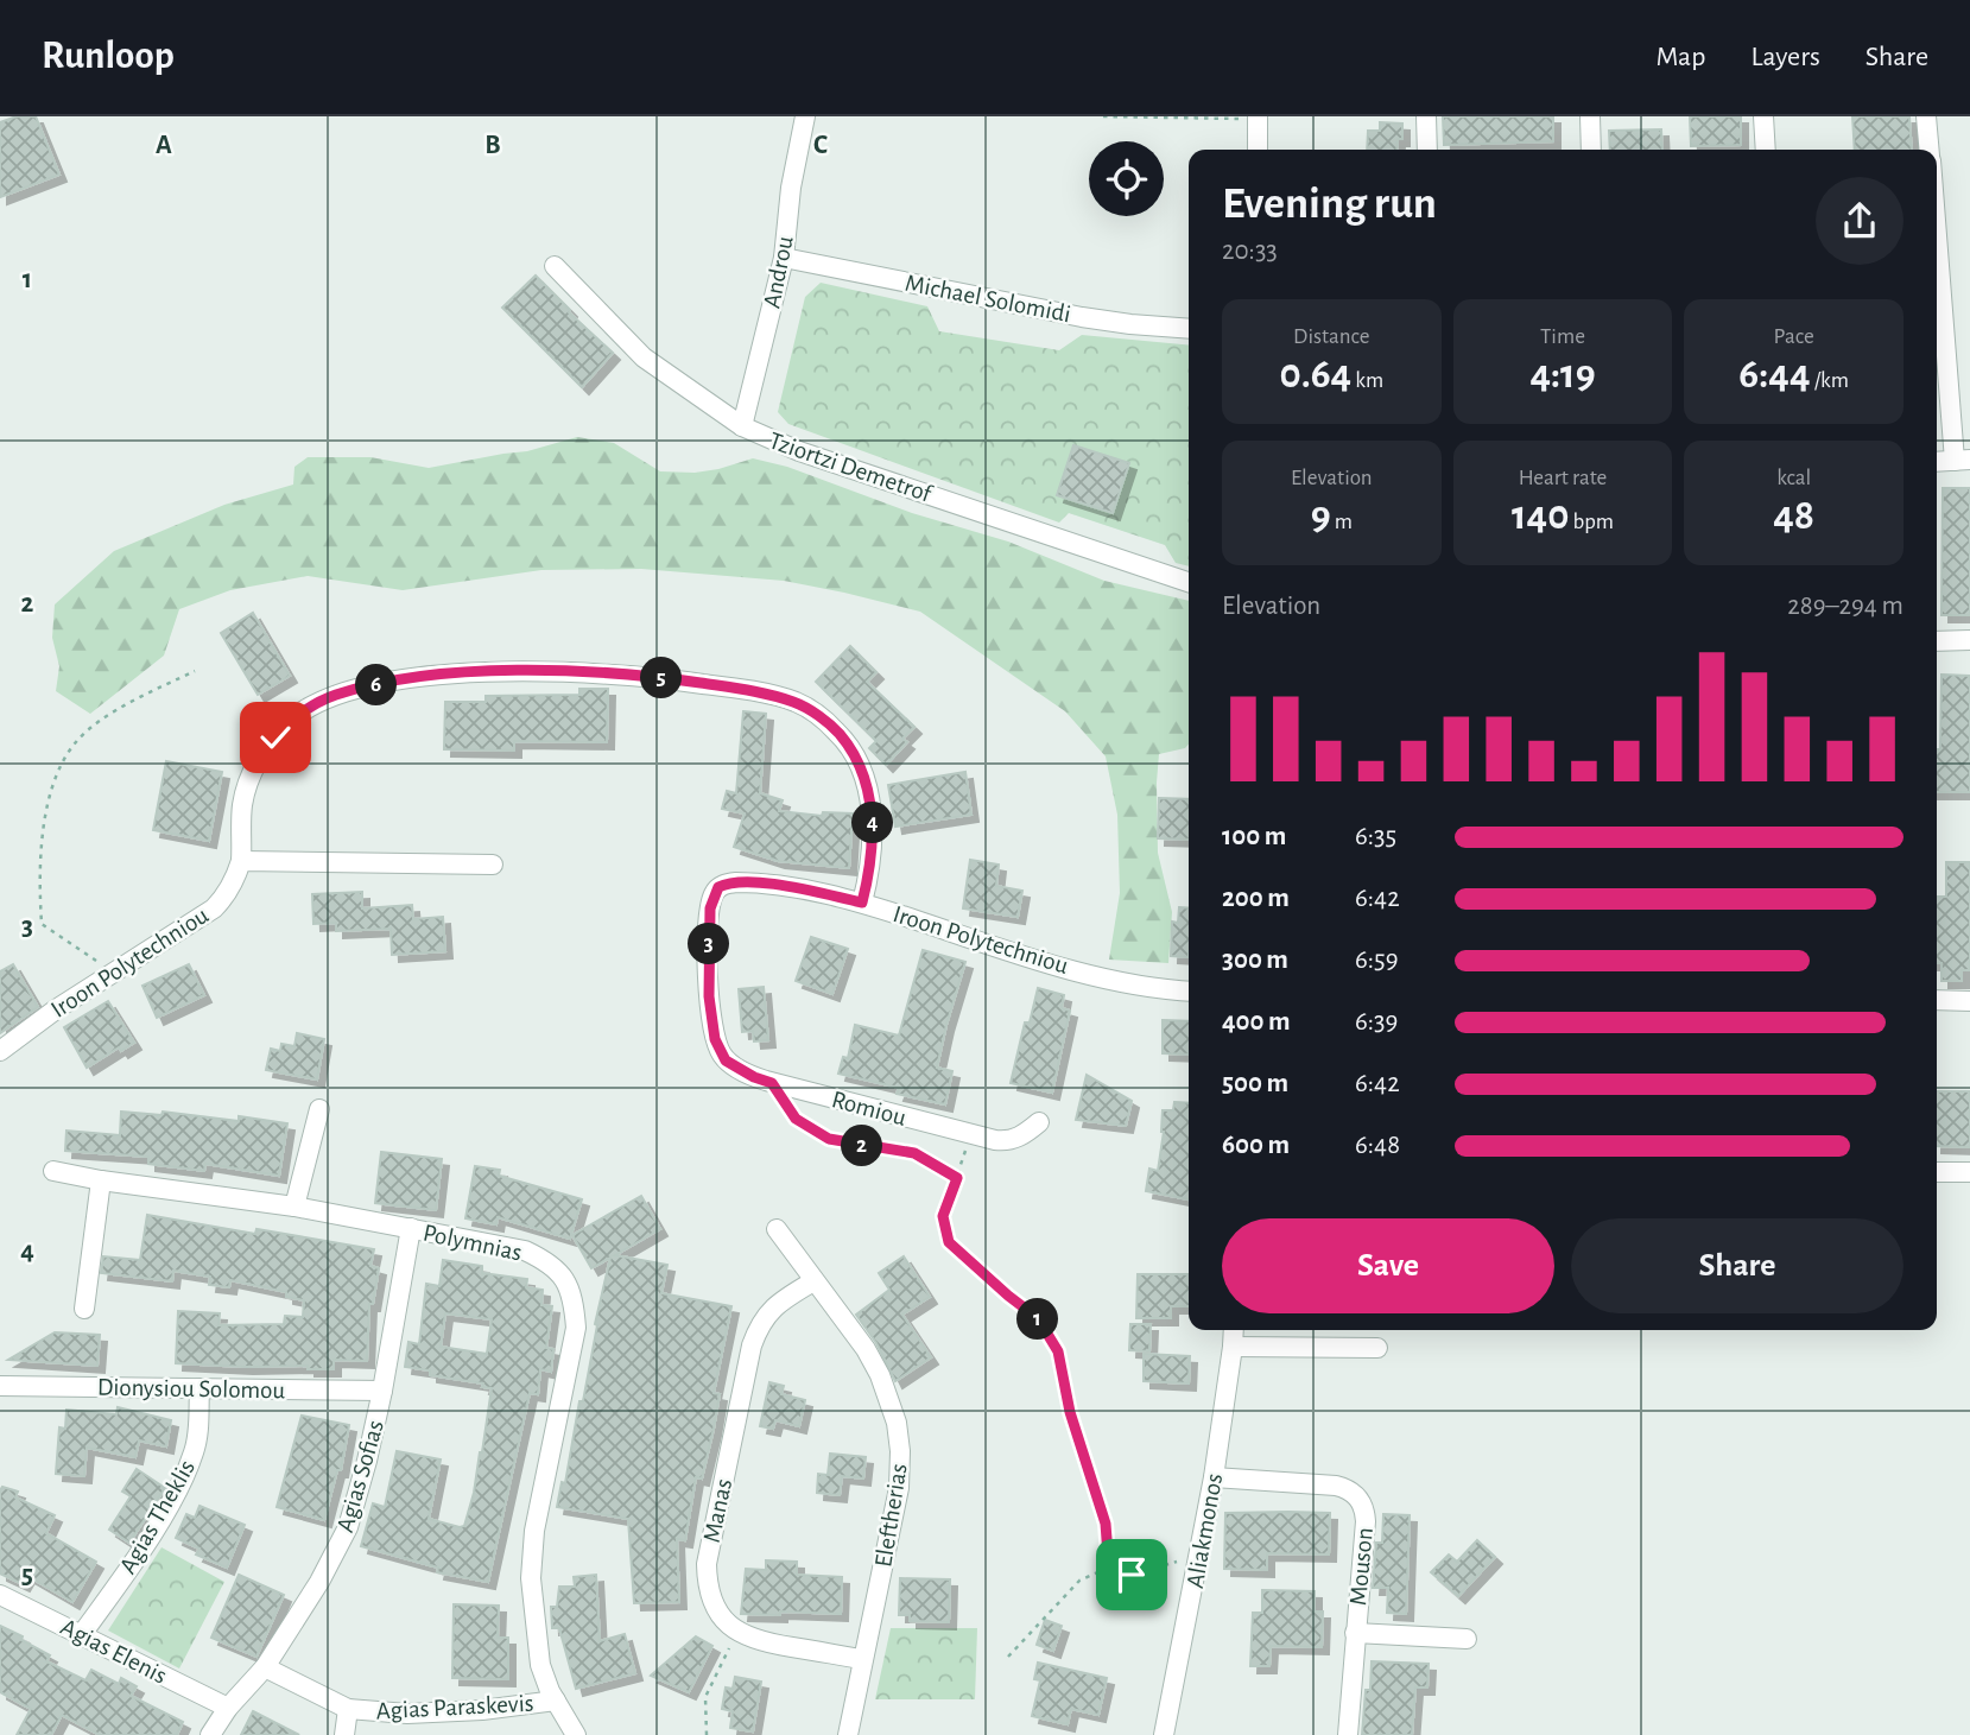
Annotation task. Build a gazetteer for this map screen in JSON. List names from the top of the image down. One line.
{"streets":{"street":["Androu","Michael Solomidi","Tziortzi Demetrof","Iroon Polytechniou","Romiou","Polymnias","Dionysiou Solomou","Agias Sofias","Manas","Eleftherias","Agias Theklis","Aliakmonos","Mouson","Agias Elenis","Agias Paraskevis"]},"crossings":[["Androu","Michael Solomidi"],["Androu","Tziortzi Demetrof"],["Iroon Polytechniou","Romiou"],["Polymnias","Agias Sofias"],["Polymnias","Agias Paraskevis"],["Dionysiou Solomou","Agias Sofias"],["Dionysiou Solomou","Agias Theklis"],["Agias Sofias","Agias Elenis"],["Agias Sofias","Agias Paraskevis"],["Manas","Eleftherias"],["Agias Theklis","Agias Elenis"],["Aliakmonos","Mouson"]],"page":{"header":"Runloop","nav":["Map","Layers","Share"],"heading":["Evening run","20:33"],"stats":[["Distance","0.64 km"],["Time","4:19"],["Pace","6:44 /km"],["Elevation","9 m"],["Heart rate","140 bpm"],["kcal","48"]],"chart":["Elevation","289–294 m"],"pins":["5","6","4","3","2","1"],"list":[{"name":"100 m","note":"6:35"},{"name":"200 m","note":"6:42"},{"name":"300 m","note":"6:59"},{"name":"400 m","note":"6:39"},{"name":"500 m","note":"6:42"},{"name":"600 m","note":"6:48"}],"buttons":["Save","Share"]},"grid":{"columns":["A","B","C"],"rows":["1","2","3","4","5"]}}
